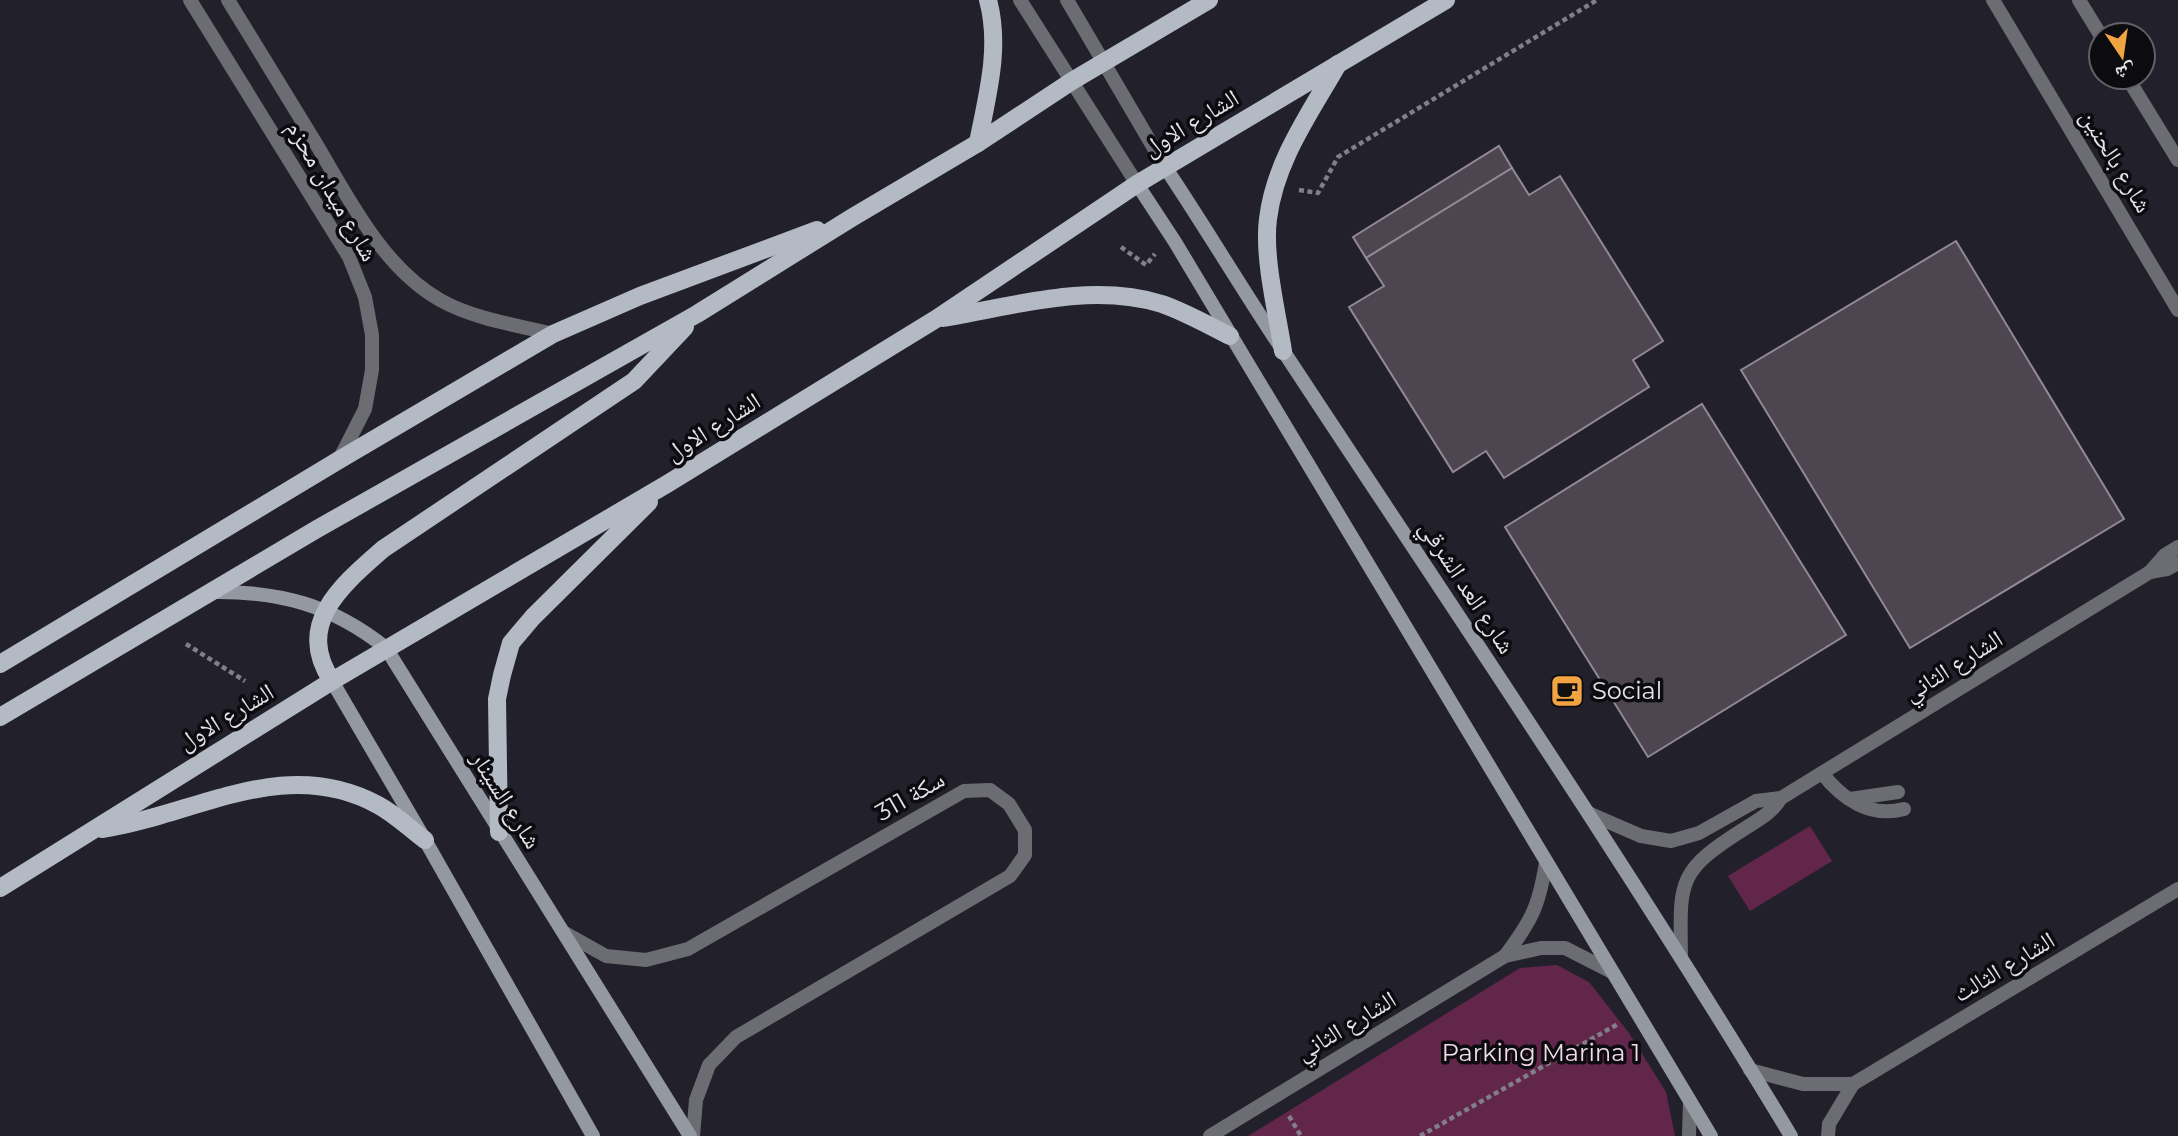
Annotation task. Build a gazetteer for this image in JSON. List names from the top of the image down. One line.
{"streets":{"main road":["الشارع الاول"],"street":["شارع بالحنين","شارع ميدان محزم","شارع العد الشرقي","الشارع الثاني","سكة 311","شارع السينار","الشارع الثالث"]},"crossings":[["الشارع الاول","شارع العد الشرقي"],["الشارع الاول","شارع السينار"],["شارع العد الشرقي","الشارع الثاني"],["سكة 311","شارع السينار"]],"parks":["Parking Marina 1"],"places":{"cafe":["Social"]},"north":"bottom"}
